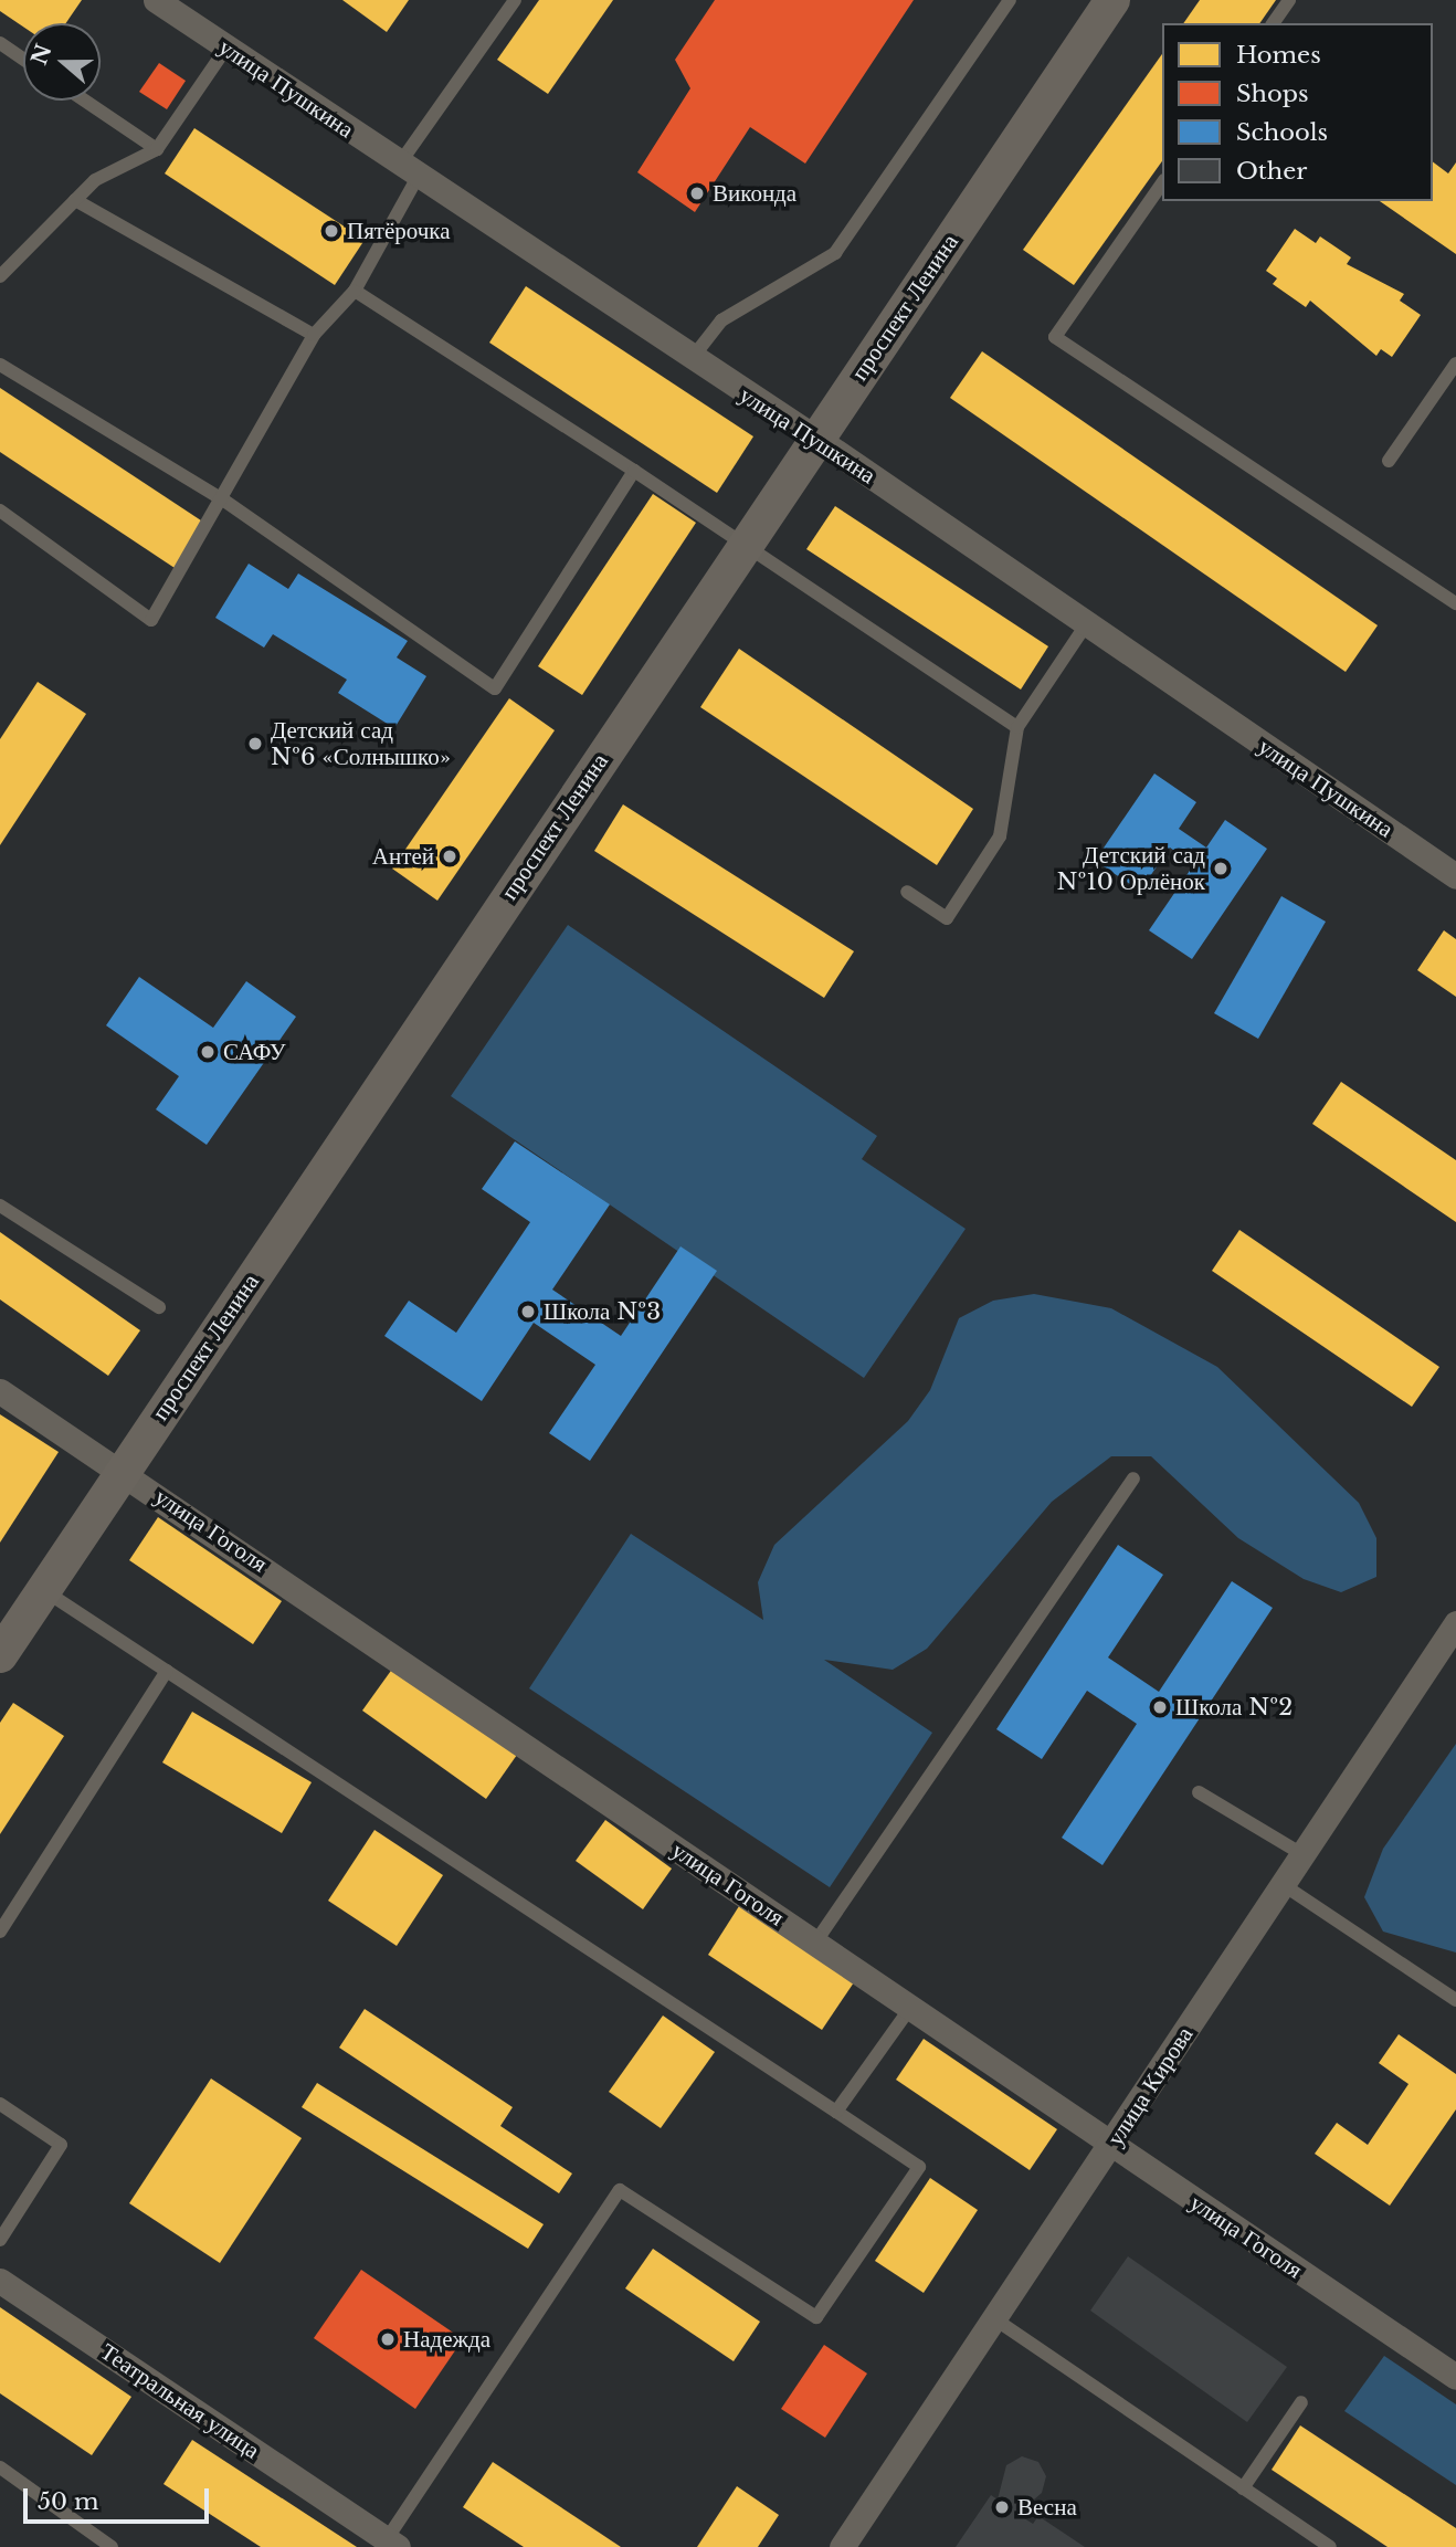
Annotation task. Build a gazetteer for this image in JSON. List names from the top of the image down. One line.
{"streets":{"street":["улица Пушкина","проспект Ленина","улица Гоголя","улица Кирова","Театральная улица"]},"crossings":[["улица Пушкина","проспект Ленина"],["проспект Ленина","улица Гоголя"],["улица Гоголя","улица Кирова"]],"places":["Виконда","Пятёрочка","Детский сад №6 «Солнышко»","Антей","Детский сад №10 Орлёнок","САФУ","Школа №3","Школа №2","Надежда","Весна"],"legend":["Homes","Shops","Schools","Other"],"scale_bar":"50 m","north":"left"}
